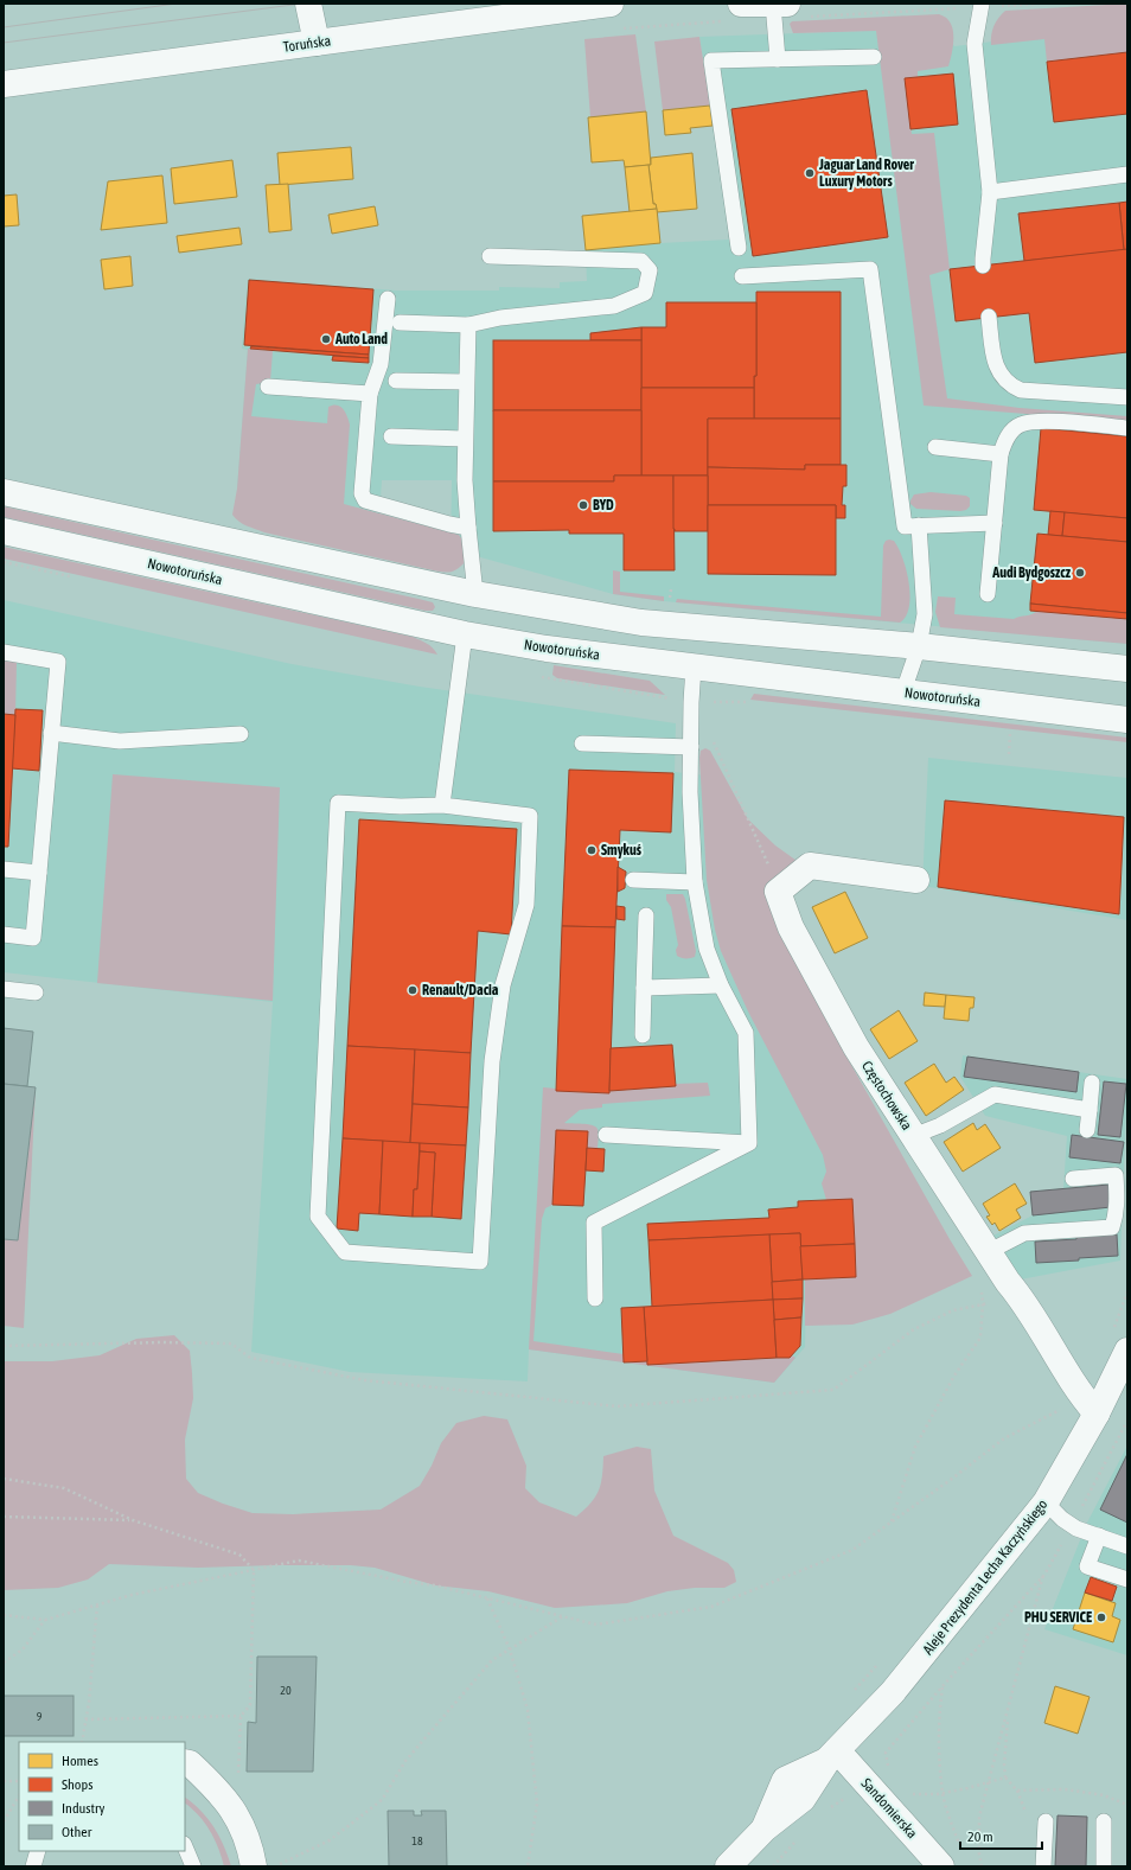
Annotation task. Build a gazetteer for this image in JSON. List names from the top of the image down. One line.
{"streets":{"street":["Toruńska","Nowotoruńska","Częstochowska","Aleje Prezydenta Lecha Kaczyńskiego","Sandomierska"]},"crossings":[["Częstochowska","Aleje Prezydenta Lecha Kaczyńskiego"],["Aleje Prezydenta Lecha Kaczyńskiego","Sandomierska"]],"places":["Jaguar Land Rover Luxury Motors","Auto Land","BYD","Audi Bydgoszcz","Smykuś","Renault/Dacia","PHU SERVICE"],"house_numbers":["20","9","18"],"legend":["Homes","Shops","Industry","Other"],"scale_bar":"20 m"}
